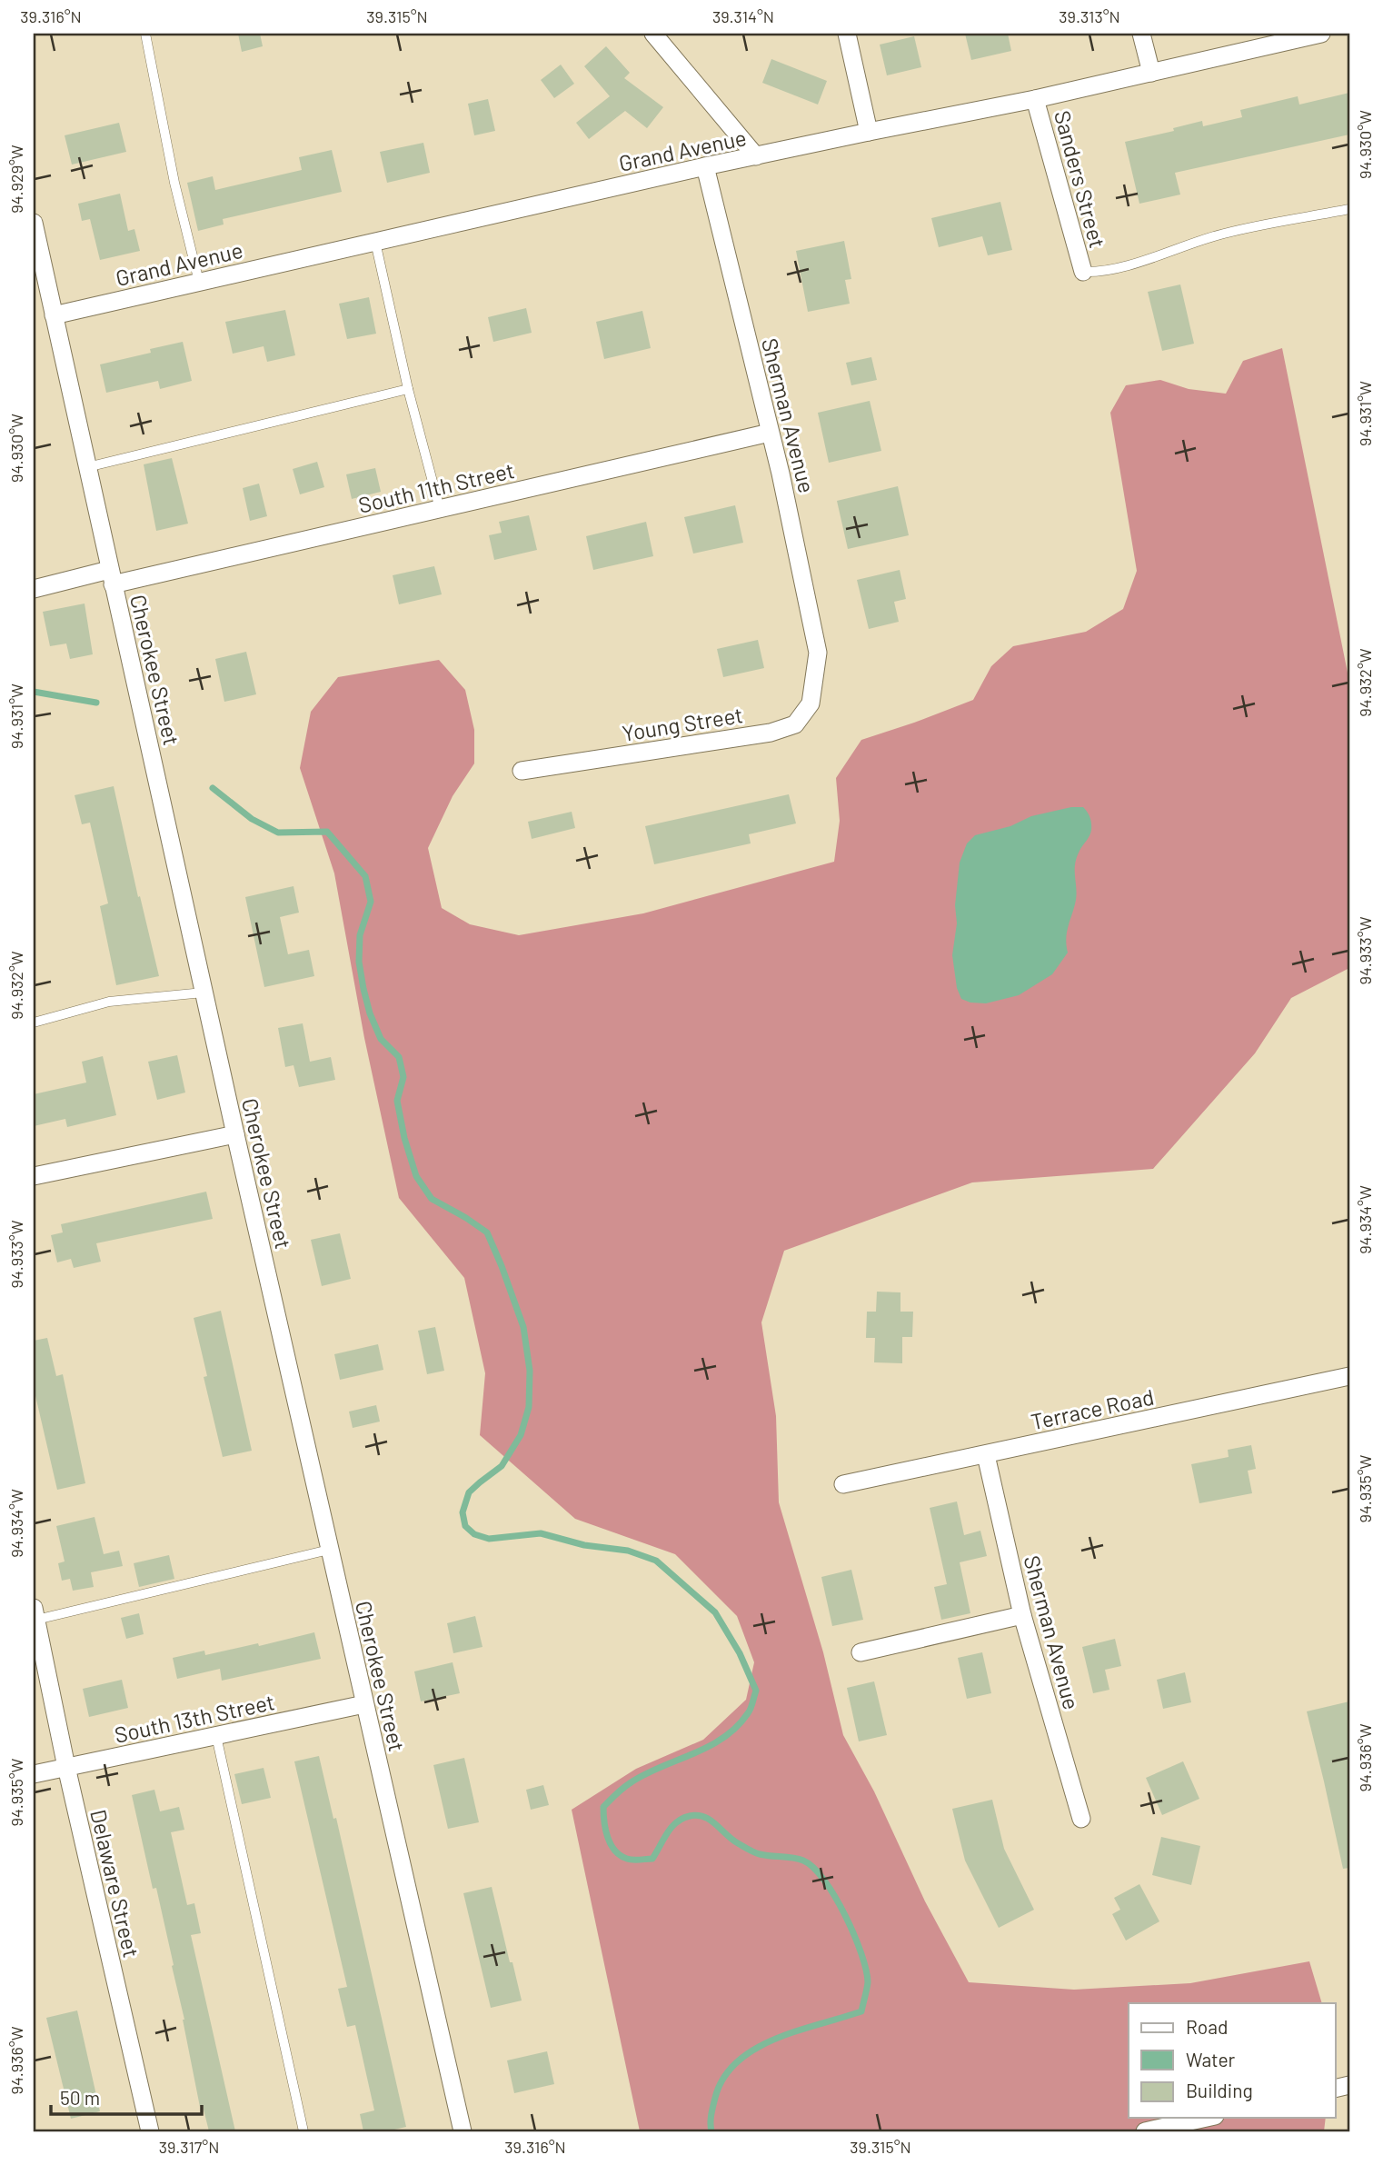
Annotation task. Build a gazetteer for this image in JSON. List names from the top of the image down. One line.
{"streets":{"street":["Grand Avenue","Sanders Street","Sherman Avenue","South 11th Street","Cherokee Street","Young Street","Terrace Road","South 13th Street","Delaware Street"]},"crossings":[["Grand Avenue","Sanders Street"],["Grand Avenue","Sherman Avenue"],["Grand Avenue","Cherokee Street"],["Sherman Avenue","South 11th Street"],["Sherman Avenue","Young Street"],["Sherman Avenue","Terrace Road"],["South 11th Street","Cherokee Street"],["Cherokee Street","South 13th Street"],["South 13th Street","Delaware Street"]],"legend":["Road","Water","Building"],"scale_bar":"50 m","coordinates":["39.316°N","39.315°N","39.314°N","39.313°N","94.930°W","94.929°W","94.931°W","94.932°W","94.933°W","94.934°W","94.935°W","94.936°W","39.317°N"]}
